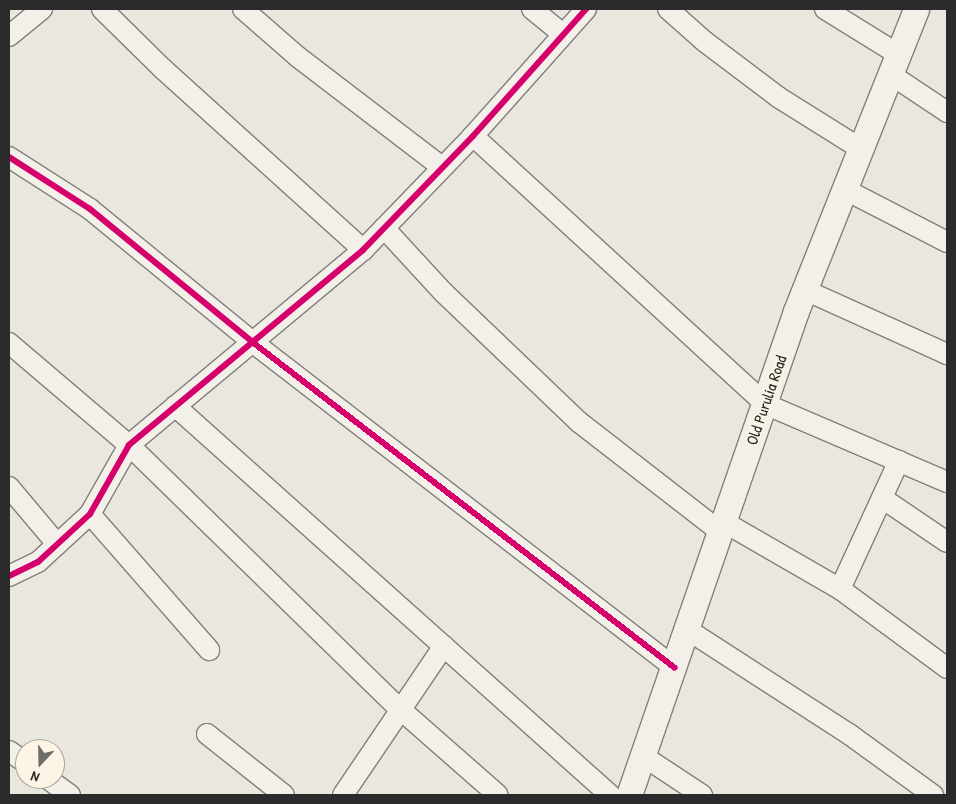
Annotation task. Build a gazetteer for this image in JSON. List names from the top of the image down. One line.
{"streets":{"main road":["Old Purulia Road"]},"north":"bottom"}
